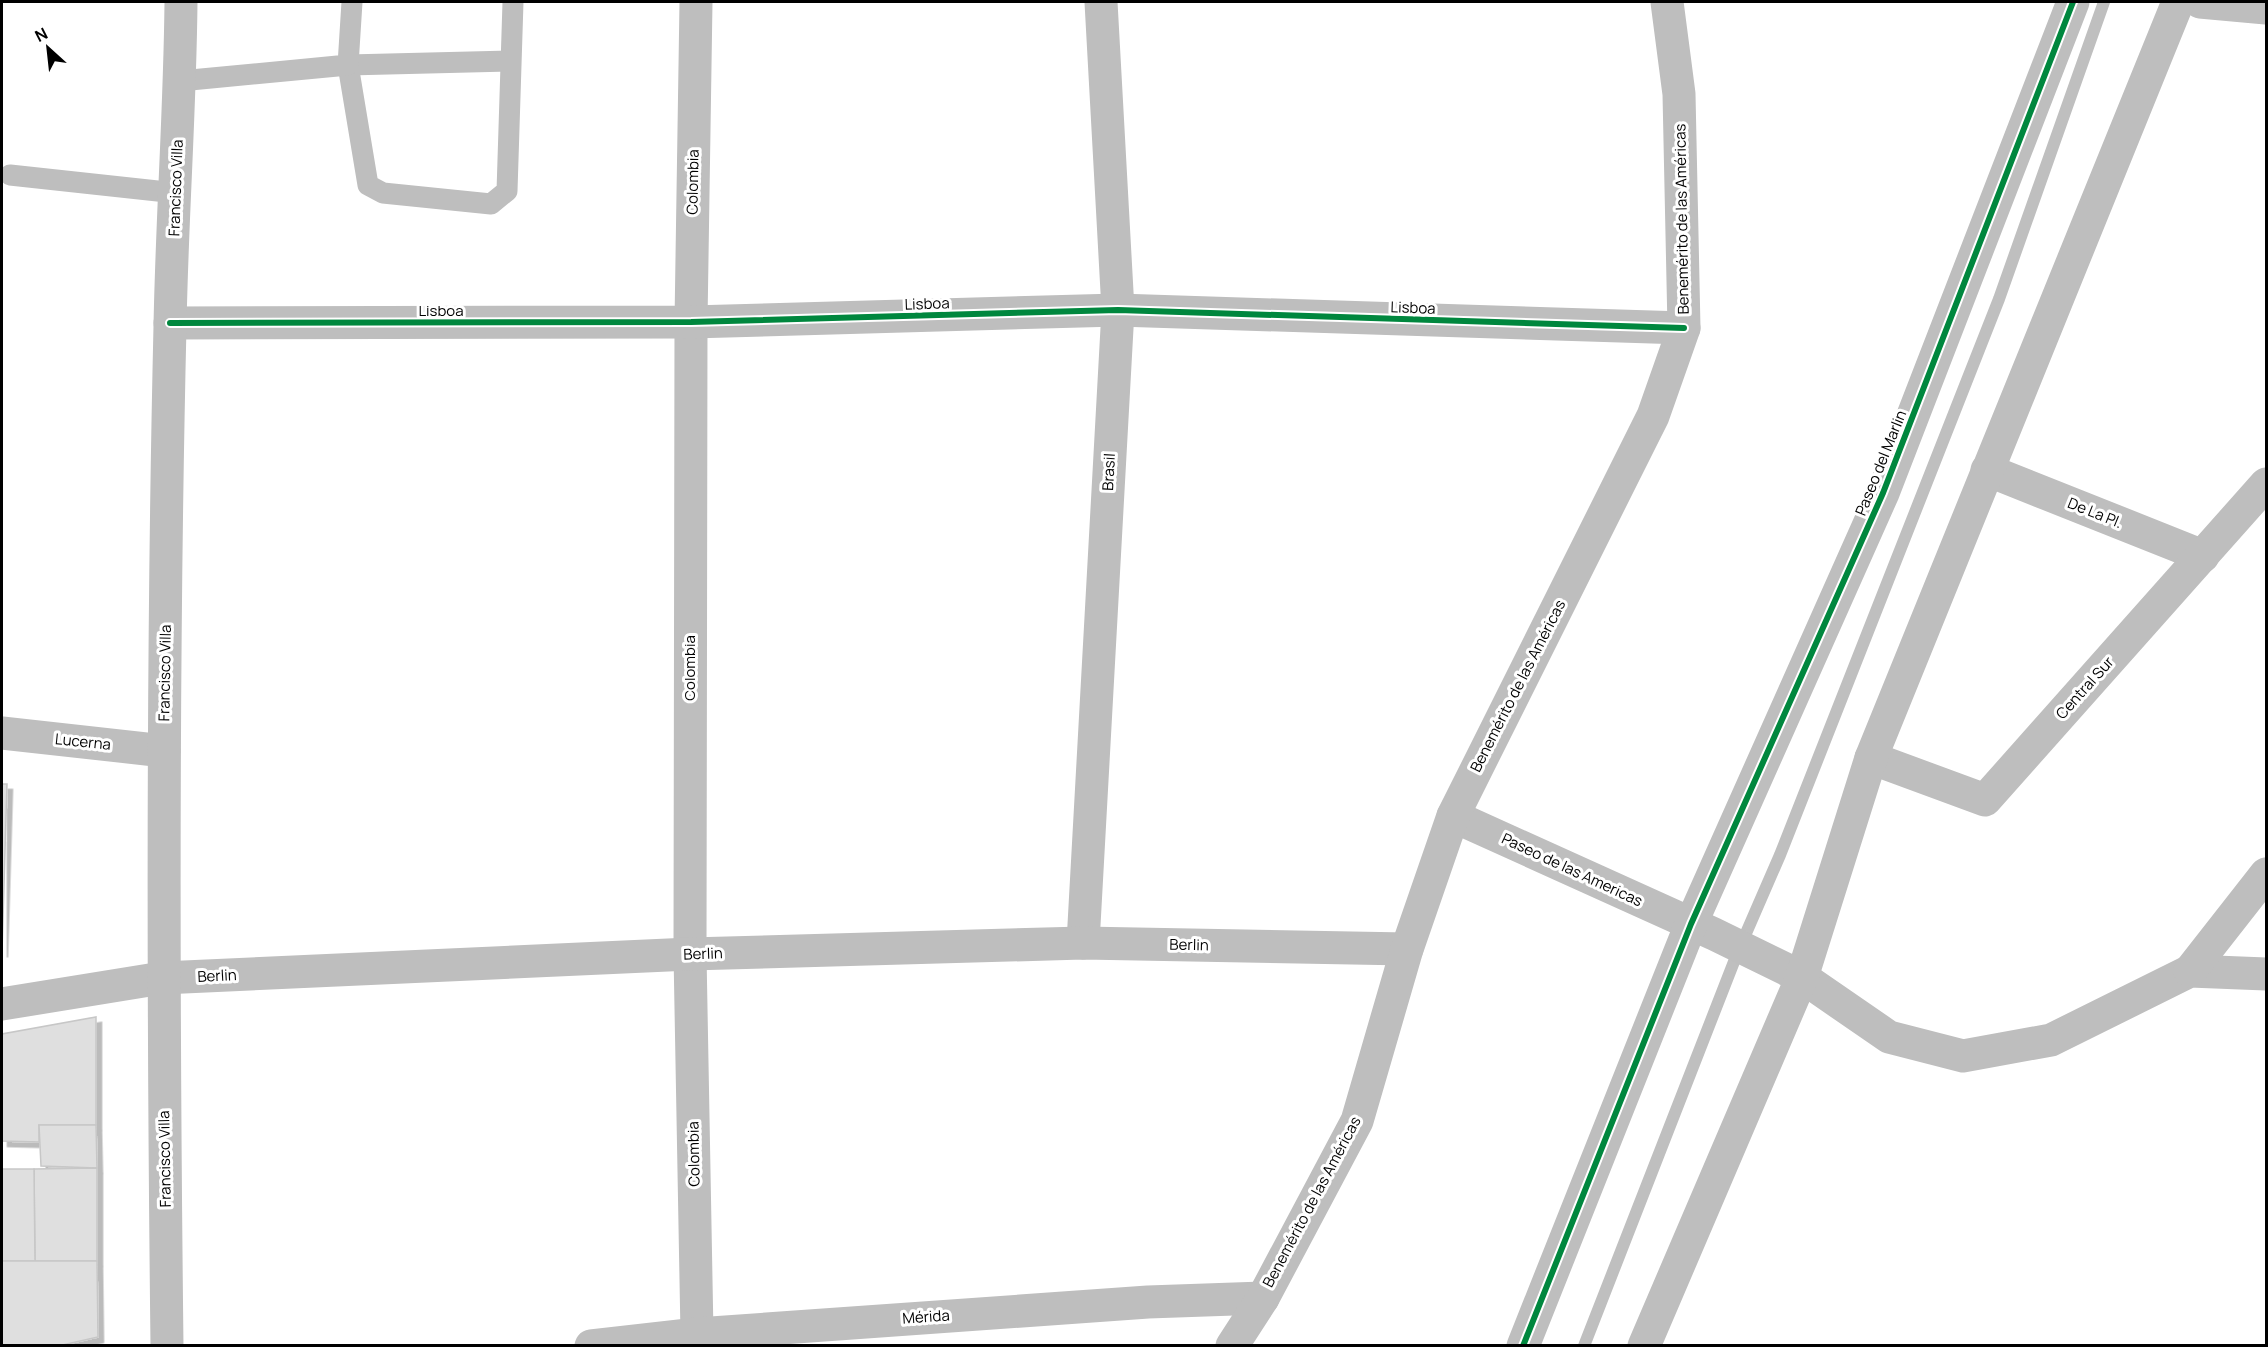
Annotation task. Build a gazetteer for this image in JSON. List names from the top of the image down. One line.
{"streets":{"street":["Colombia","Francisco Villa","Benemérito de las Américas","Lisboa","Paseo del Marlin","Brasil","De La Pl.","Central Sur","Lucerna","Paseo de las Americas","Berlin","Mérida"]},"crossings":[["Colombia","Lisboa"],["Colombia","Berlin"],["Colombia","Mérida"],["Francisco Villa","Lisboa"],["Francisco Villa","Lucerna"],["Francisco Villa","Berlin"],["Benemérito de las Américas","Lisboa"],["Benemérito de las Américas","Paseo de las Americas"],["Benemérito de las Américas","Berlin"],["Benemérito de las Américas","Mérida"],["Lisboa","Brasil"],["Paseo del Marlin","Paseo de las Americas"],["Brasil","Berlin"],["De La Pl.","Central Sur"]],"north":"top left"}
